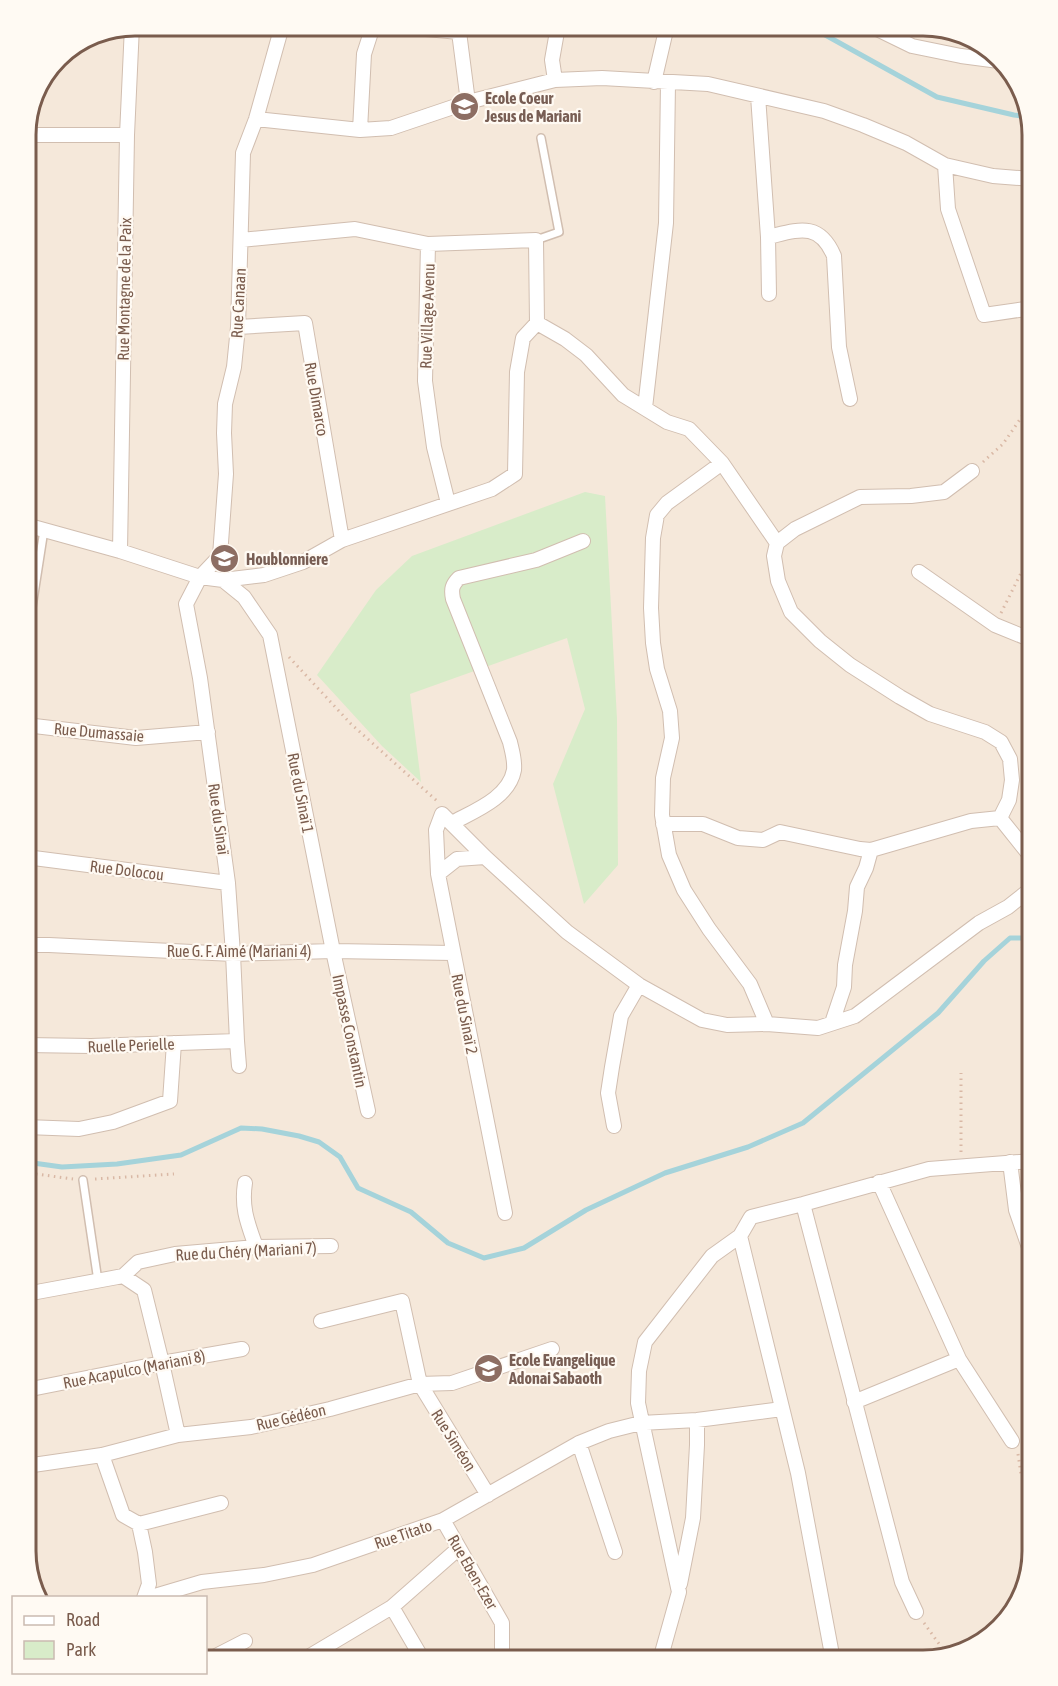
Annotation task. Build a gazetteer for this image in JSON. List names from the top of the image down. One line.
{"streets":{"street":["Rue Montagne de la Paix","Rue Canaan","Rue Village Avenu","Rue Dimarco","Rue Dumassaie","Rue du Sinaï 1","Rue du Sinaï","Rue Dolocou","Rue G. F. Aimé (Mariani 4)","Rue du Sinaï 2","Impasse Constantin","Ruelle Perielle","Rue du Chéry (Mariani 7)","Rue Acapulco (Mariani 8)","Rue Gédéon","Rue Siméon","Rue Titato","Rue Eben-Ezer"]},"crossings":[["Rue Canaan","Rue Village Avenu"],["Rue Canaan","Rue Dimarco"],["Rue Canaan","Rue du Sinaï"],["Rue Dumassaie","Rue du Sinaï"],["Rue du Sinaï 1","Rue G. F. Aimé (Mariani 4)"],["Rue du Sinaï 1","Impasse Constantin"],["Rue du Sinaï","Rue Dolocou"],["Rue du Sinaï","Rue G. F. Aimé (Mariani 4)"],["Rue du Sinaï","Ruelle Perielle"],["Rue G. F. Aimé (Mariani 4)","Rue du Sinaï 2"],["Rue G. F. Aimé (Mariani 4)","Impasse Constantin"],["Rue Gédéon","Rue Siméon"],["Rue Siméon","Rue Titato"],["Rue Titato","Rue Eben-Ezer"]],"places":{"school or university":["Ecole Coeur Jesus de Mariani","Houblonniere","Ecole Evangelique Adonai Sabaoth"]},"legend":["Road","Park"]}
